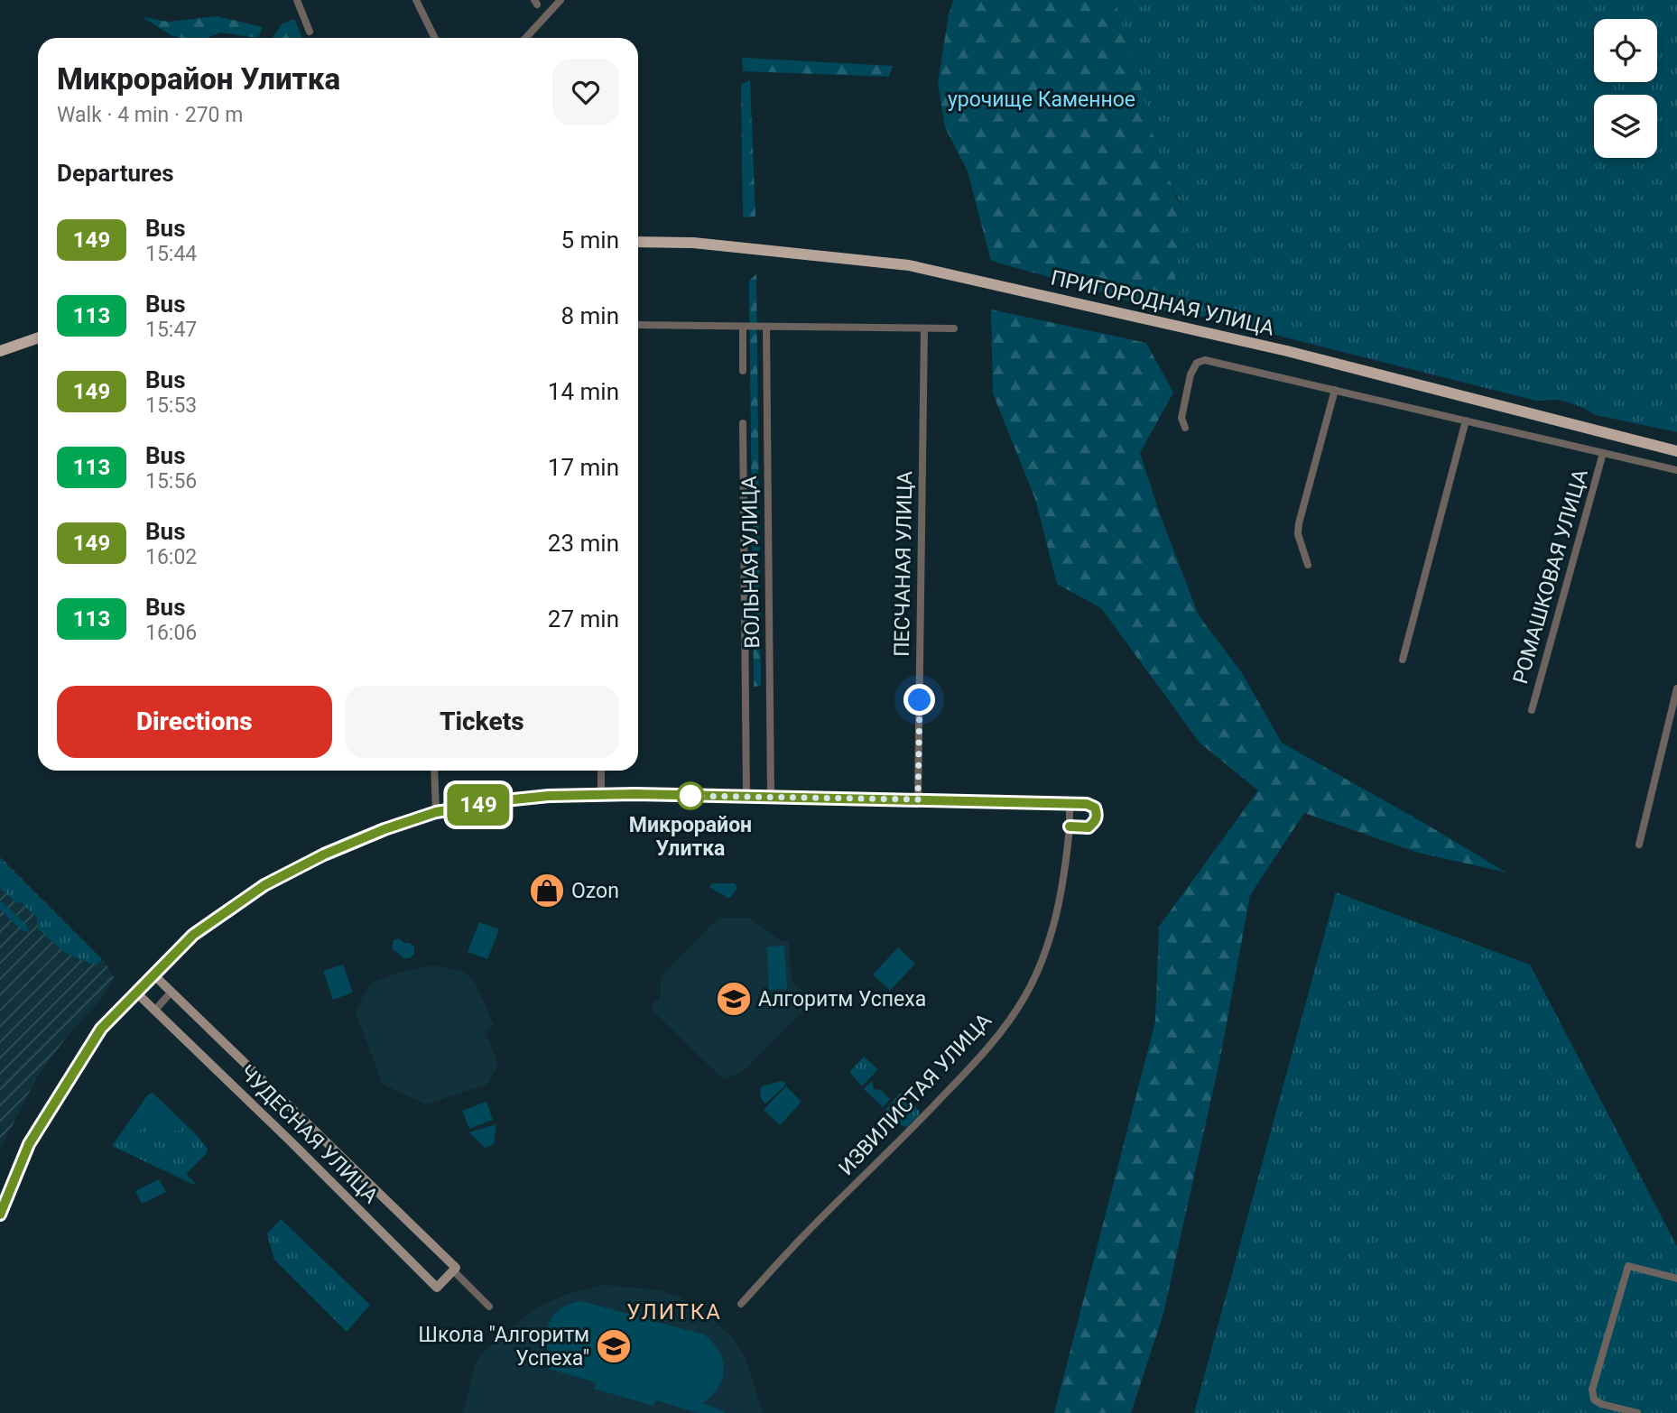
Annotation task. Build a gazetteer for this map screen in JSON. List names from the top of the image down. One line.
{"streets":{"main road":["ПРИГОРОДНАЯ УЛИЦА"],"street":["ВОЛЬНАЯ УЛИЦА","ПЕСЧАНАЯ УЛИЦА","РОМАШКОВАЯ УЛИЦА","ИЗВИЛИСТАЯ УЛИЦА","ЧУДЕСНАЯ УЛИЦА"]},"districts":["УЛИТКА"],"parks":["урочище Каменное"],"places":{"other":["Микрорайон Улитка"],"shop":["Ozon"],"school or university":["Алгоритм Успеха","Школа \"Алгоритм Успеха\""]},"lines":["bus line 149"],"page":{"on_map":"149","heading":[["Микрорайон Улитка","Walk · 4 min · 270 m"],"Departures"],"list":[{"mark":"149","name":"Bus","note":"15:44","value":"5 min"},{"mark":"113","name":"Bus","note":"15:47","value":"8 min"},{"mark":"149","name":"Bus","note":"15:53","value":"14 min"},{"mark":"113","name":"Bus","note":"15:56","value":"17 min"},{"mark":"149","name":"Bus","note":"16:02","value":"23 min"},{"mark":"113","name":"Bus","note":"16:06","value":"27 min"}],"buttons":["Directions","Tickets"]}}
